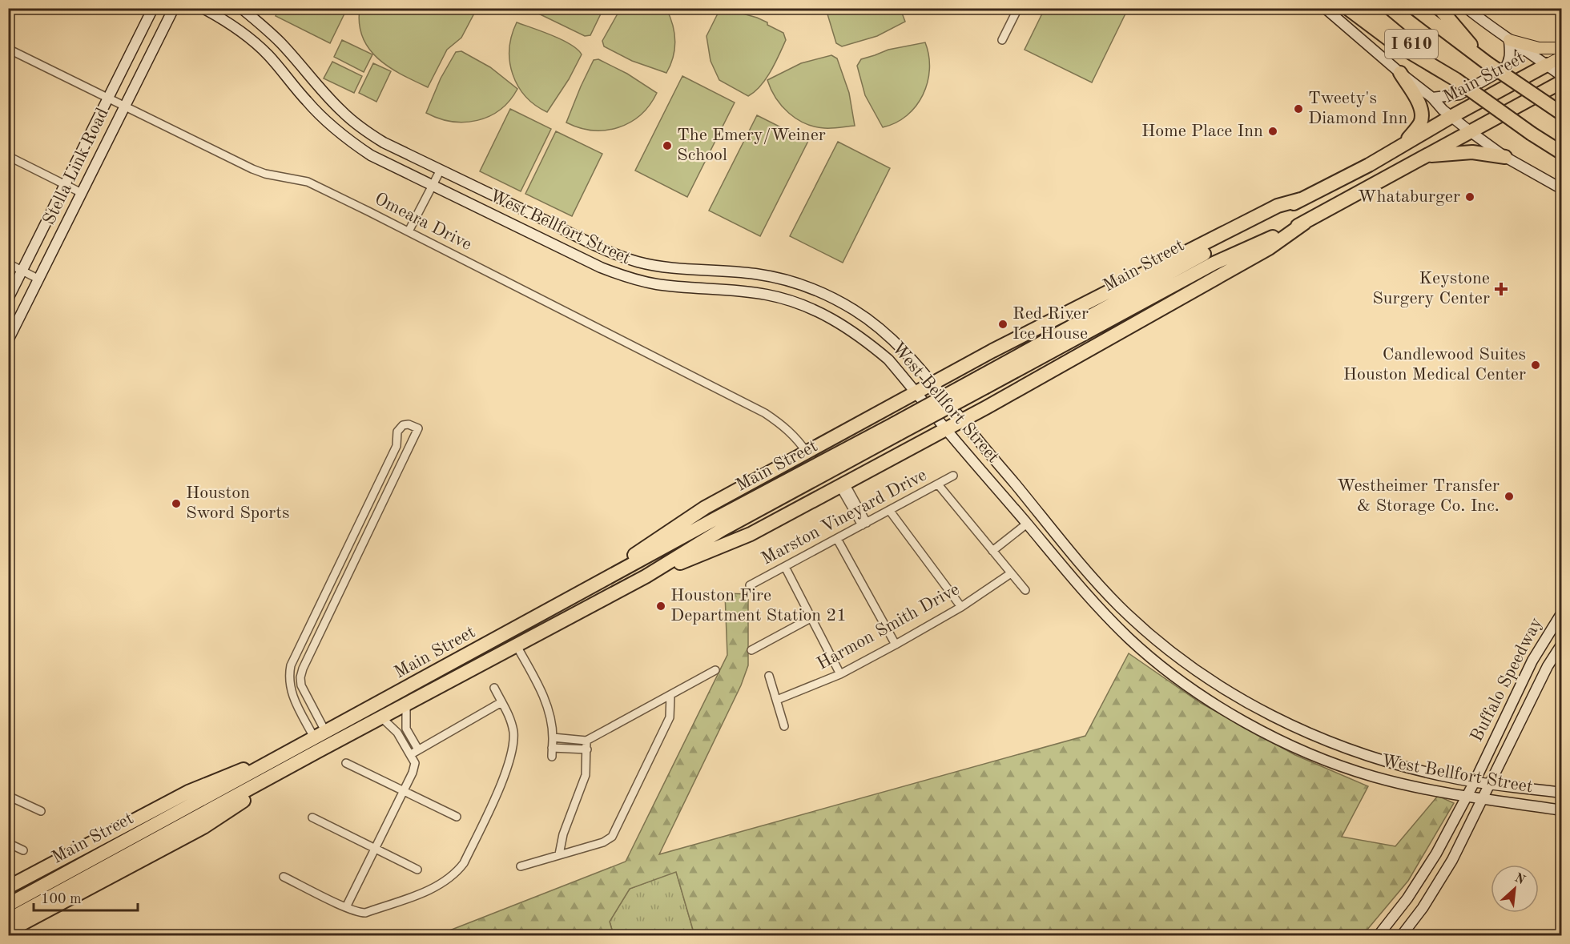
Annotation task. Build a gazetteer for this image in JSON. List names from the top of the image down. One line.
{"streets":{"highway":["I 610","Main Street"],"main road":["Stella Link Road","West Bellfort Street","Buffalo Speedway"],"street":["Omeara Drive","Marston Vineyard Drive","Harmon Smith Drive"]},"crossings":[["Stella Link Road","Omeara Drive"],["West Bellfort Street","Buffalo Speedway"]],"places":{"other":["Tweety's Diamond Inn","Home Place Inn","The Emery/Weiner School","Whataburger","Red River Ice House","Candlewood Suites Houston Medical Center","Westheimer Transfer & Storage Co. Inc.","Houston Sword Sports","Houston Fire Department Station 21"],"health":["Keystone Surgery Center"]},"scale_bar":"100 m","north":"top right"}
